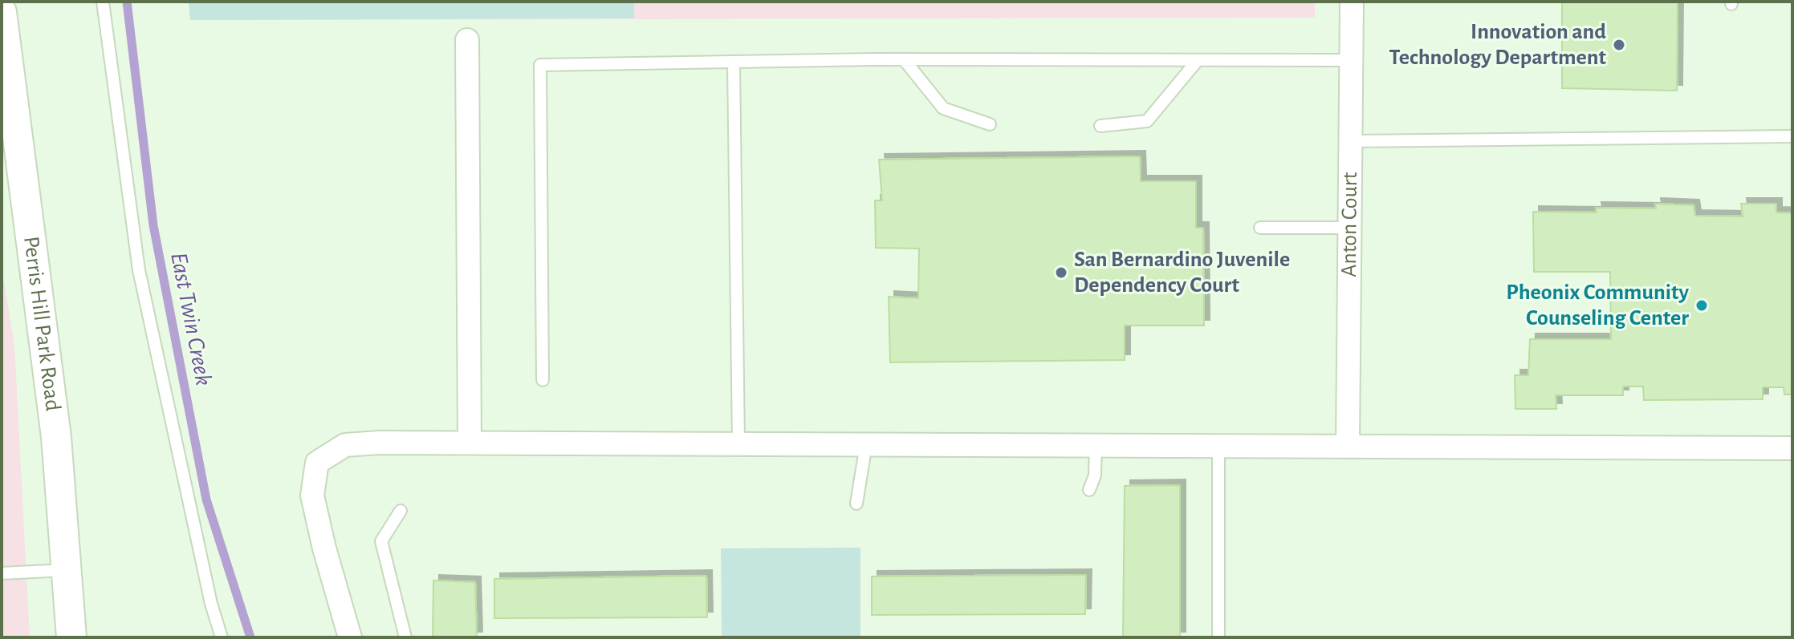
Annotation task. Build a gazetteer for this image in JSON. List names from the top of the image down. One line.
{"streets":{"street":["Anton Court","Perris Hill Park Road"]},"water":["East Twin Creek"],"places":["Innovation and Technology Department","San Bernardino Juvenile Dependency Court","Pheonix Community Counseling Center"]}
